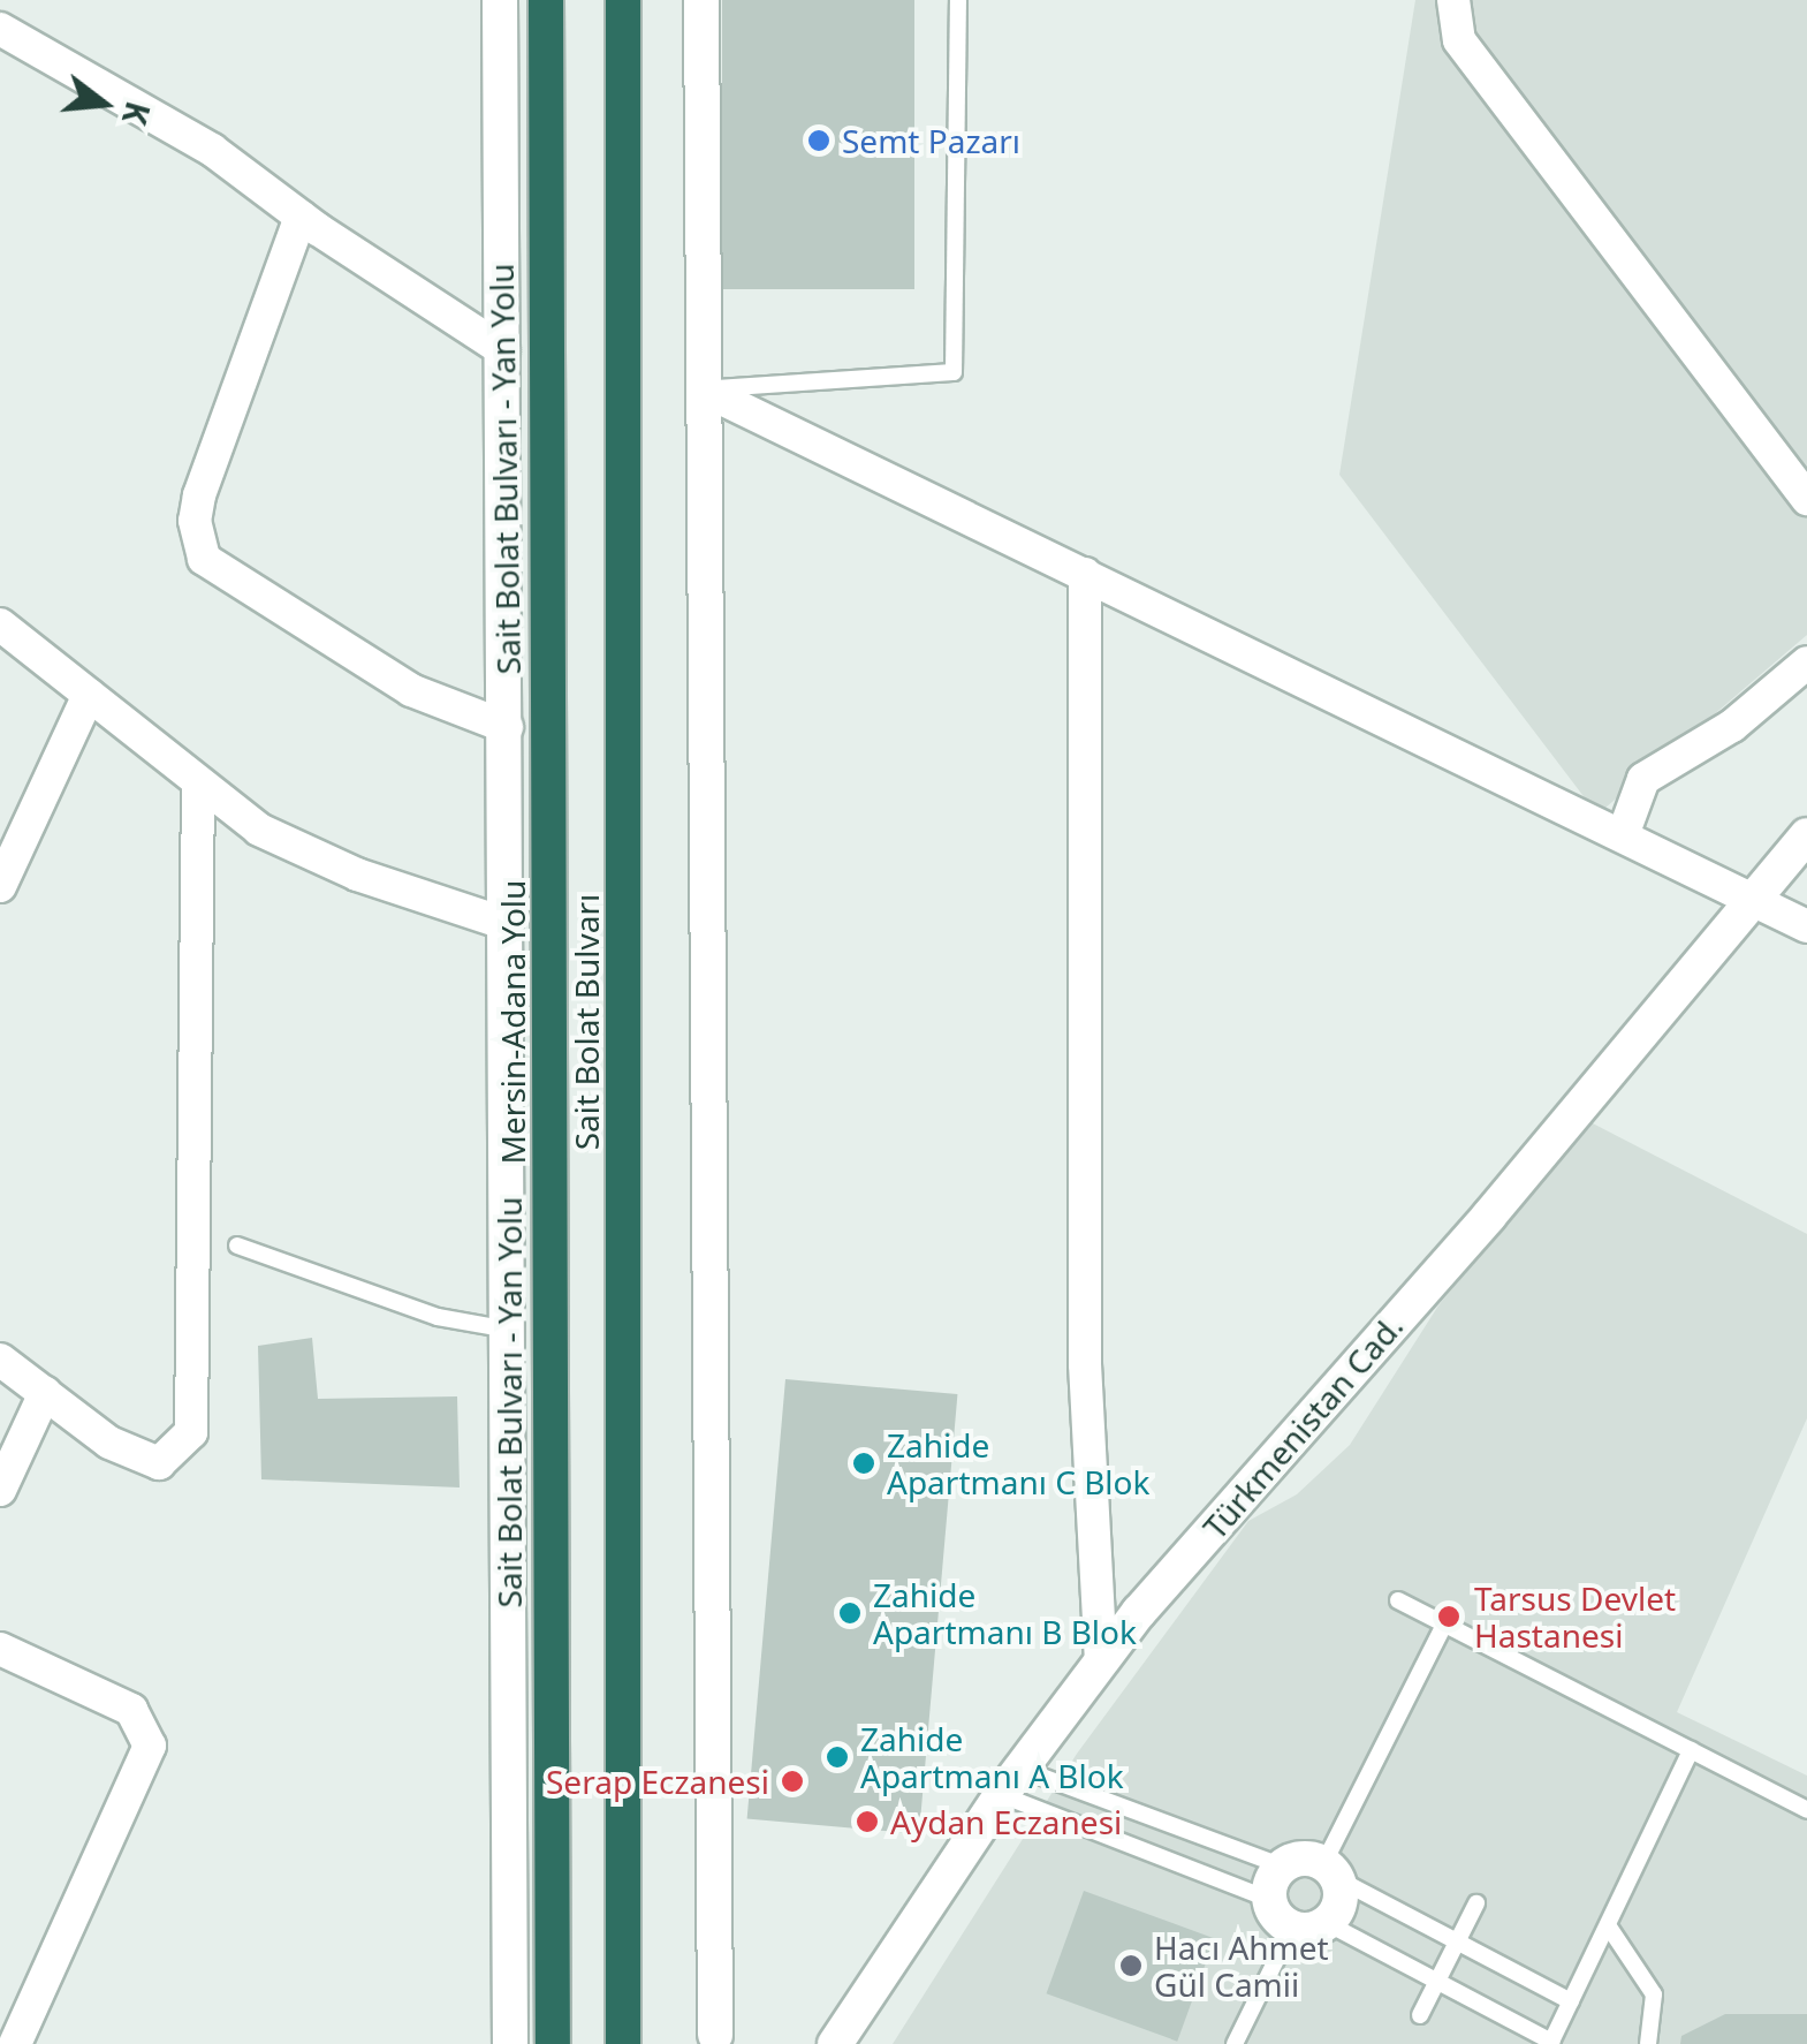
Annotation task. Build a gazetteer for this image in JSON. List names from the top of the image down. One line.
{"streets":{"highway":["Mersin-Adana Yolu","Sait Bolat Bulvarı"],"street":["Sait Bolat Bulvarı - Yan Yolu","Türkmenistan Cad."]},"places":["Semt Pazarı","Zahide Apartmanı C Blok","Zahide Apartmanı B Blok","Tarsus Devlet Hastanesi","Zahide Apartmanı A Blok","Serap Eczanesi","Aydan Eczanesi","Hacı Ahmet Gül Camii"],"north":"right"}
